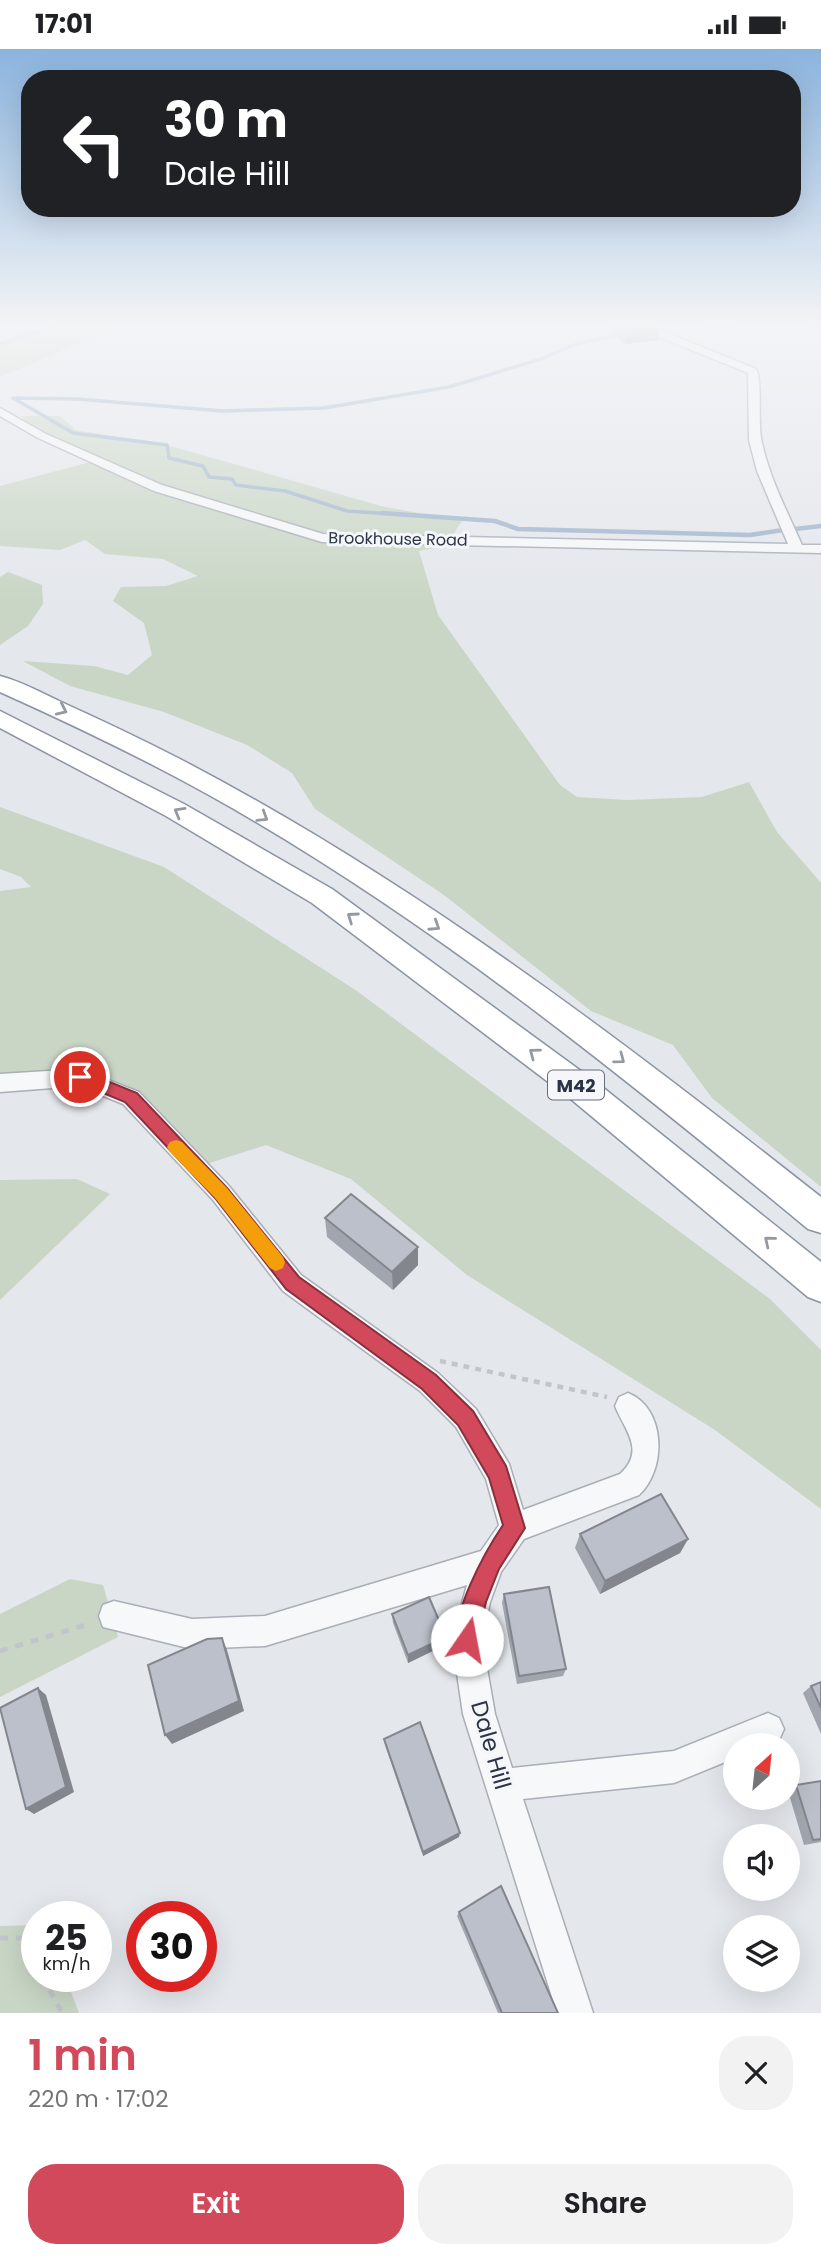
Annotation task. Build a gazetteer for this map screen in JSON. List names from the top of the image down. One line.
{"streets":{"highway":["M42"],"street":["Brookhouse Road","Dale Hill"]},"north":"top right","page":{"status":"17:01","turn":["30 m","Dale Hill"],"speed":"25 km/h","limit":"30","heading":["1 min","220 m · 17:02"],"buttons":["Exit","Share"]}}
